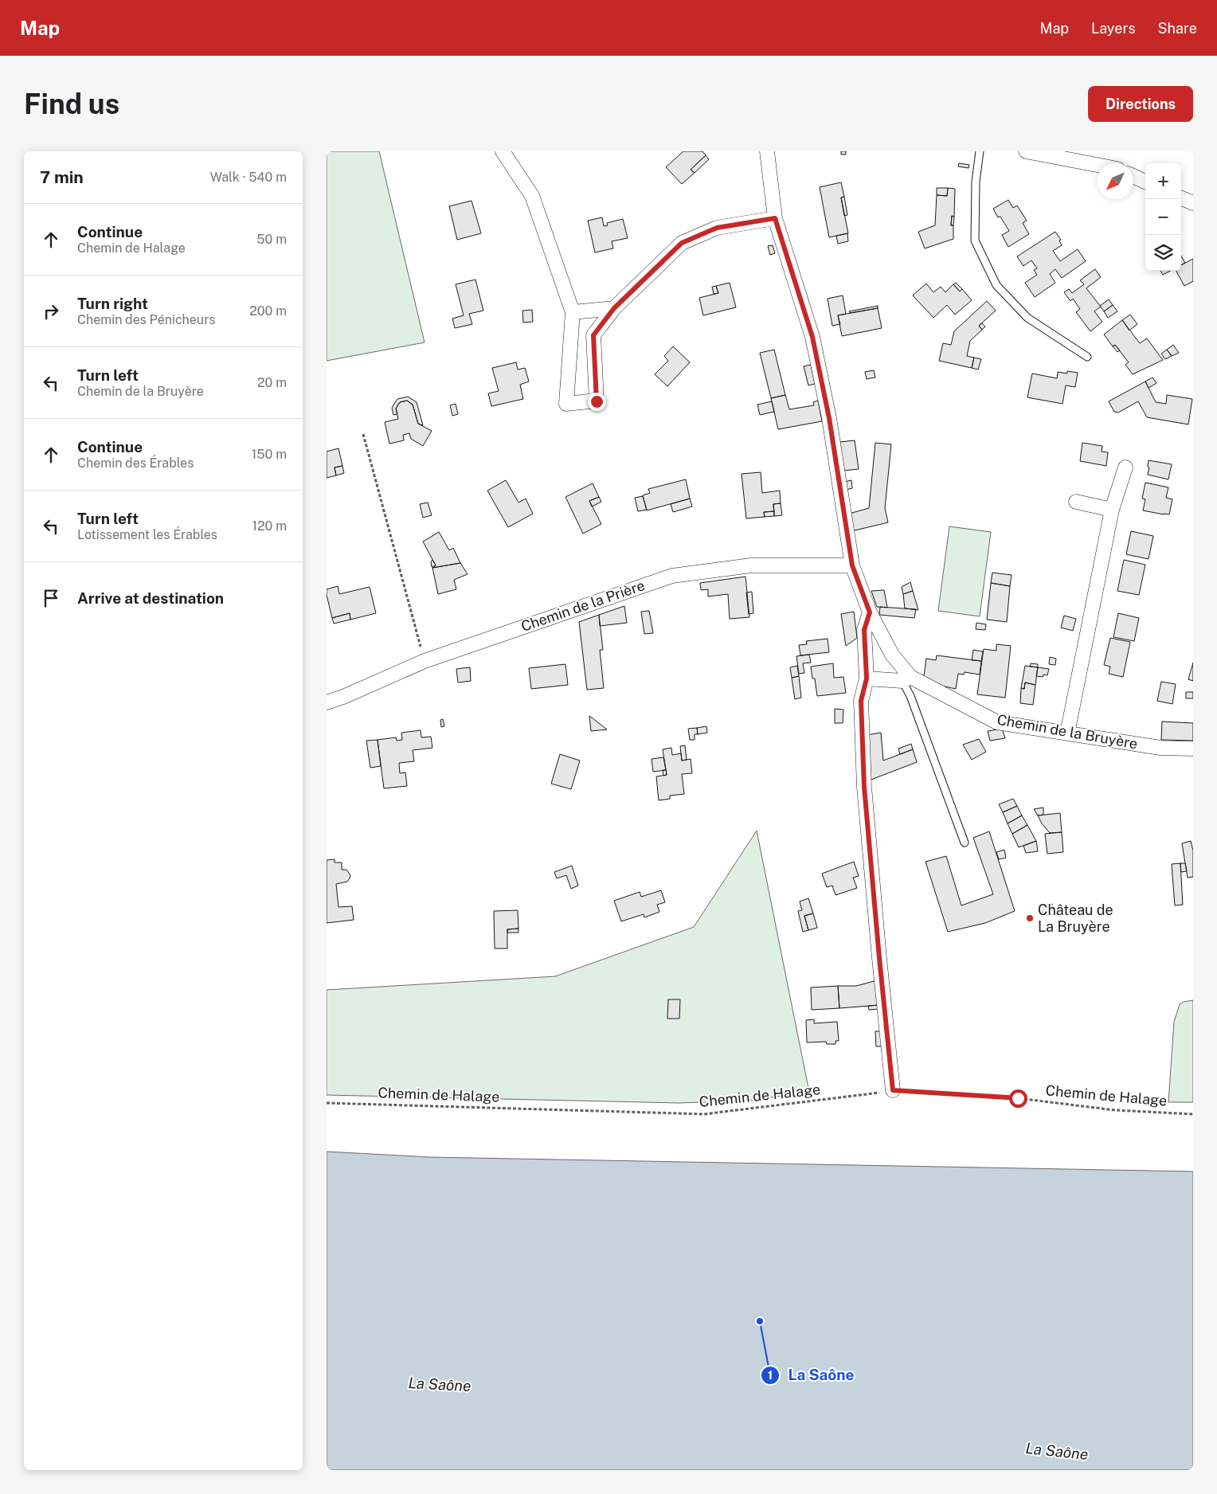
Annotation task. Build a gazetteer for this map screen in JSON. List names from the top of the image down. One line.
{"streets":{"street":["Chemin de la Prière","Chemin de la Bruyère"],"path":["Chemin de Halage"]},"crossings":[["Chemin de la Prière","Chemin de la Bruyère"]],"water":["La Saône"],"places":["Château de La Bruyère","La Saône"],"north":"bottom left","page":{"header":"Map","nav":["Map","Layers","Share"],"buttons":"Directions","title":"Find us","heading":["7 min","Walk · 540 m"],"map_buttons":["+","−"],"list":[["Continue","Chemin de Halage","50 m"],["Turn right","Chemin des Pénicheurs","200 m"],["Turn left","Chemin de la Bruyère","20 m"],["Continue","Chemin des Érables","150 m"],["Turn left","Lotissement les Érables","120 m"],"Arrive at destination"]}}
